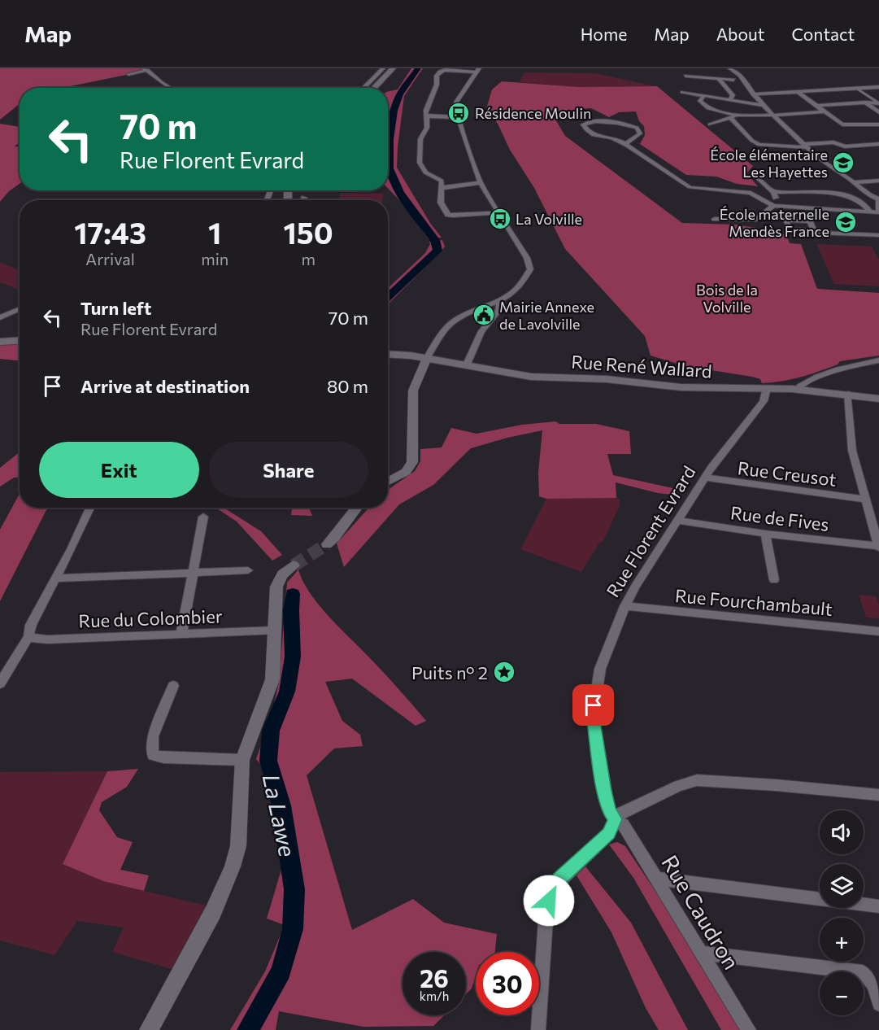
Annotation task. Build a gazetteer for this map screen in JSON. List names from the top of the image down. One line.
{"streets":{"main road":["Rue René Wallard"],"street":["Rue Creusot","Rue de Fives","Rue Florent Evrard","Rue Fourchambault","Rue du Colombier","Rue Caudron"]},"crossings":[["Rue René Wallard","Rue Florent Evrard"],["Rue Creusot","Rue Florent Evrard"],["Rue de Fives","Rue Florent Evrard"],["Rue Florent Evrard","Rue Fourchambault"],["Rue Florent Evrard","Rue Caudron"]],"water":["La Lawe"],"parks":["Bois de la Volville"],"places":{"bus stop":["Résidence Moulin","La Volville"],"school or university":["École élémentaire Les Hayettes","École maternelle Mendès France"],"public building":["Mairie Annexe de Lavolville"],"place":["Puits n° 2"]},"page":{"header":"Map","nav":["Home","Map","About","Contact"],"turn":["70 m","Rue Florent Evrard"],"eta":["17:43","Arrival","1","min","150","m"],"list":[{"name":"Turn left","note":"Rue Florent Evrard","value":"70 m"},{"name":"Arrive at destination","value":"80 m"}],"buttons":["Exit","Share"],"map_buttons":["+","−"],"speed":"26 km/h","limit":"30"}}
